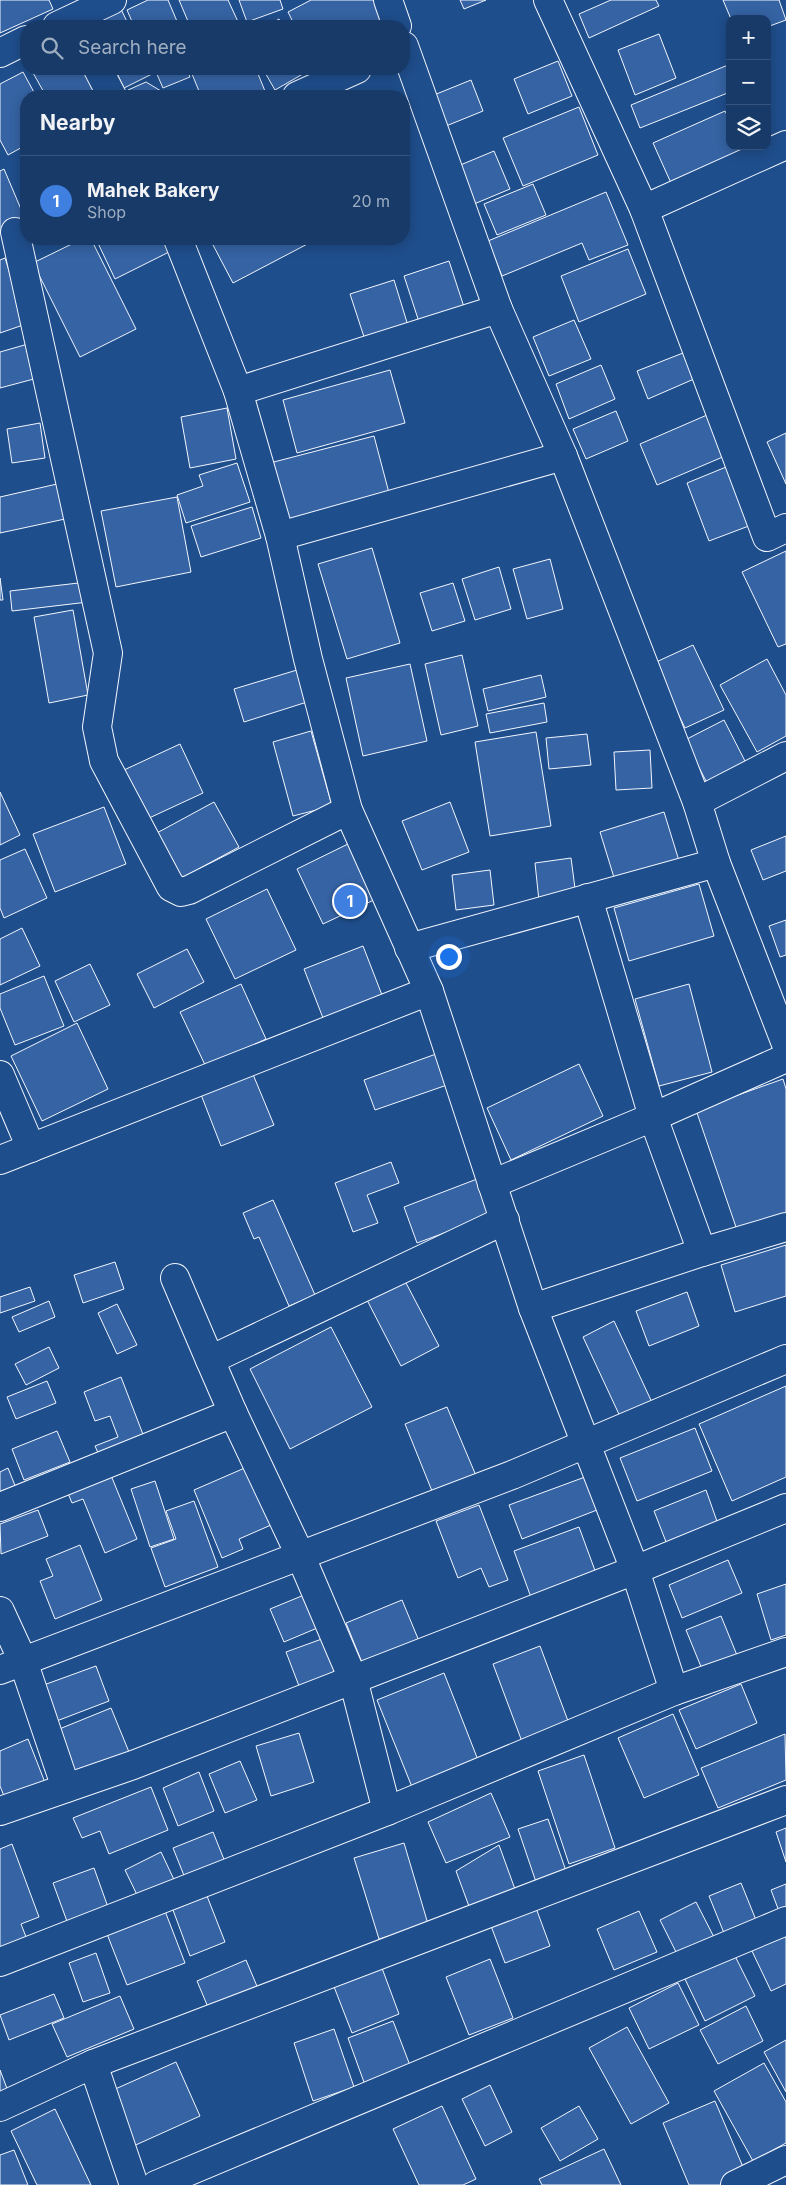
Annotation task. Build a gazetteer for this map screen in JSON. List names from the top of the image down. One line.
{"page":{"map_buttons":["+","−"],"search":"Search here","heading":"Nearby","list":[{"mark":"1","name":"Mahek Bakery","note":"Shop","value":"20 m"}],"pins":"1"}}
